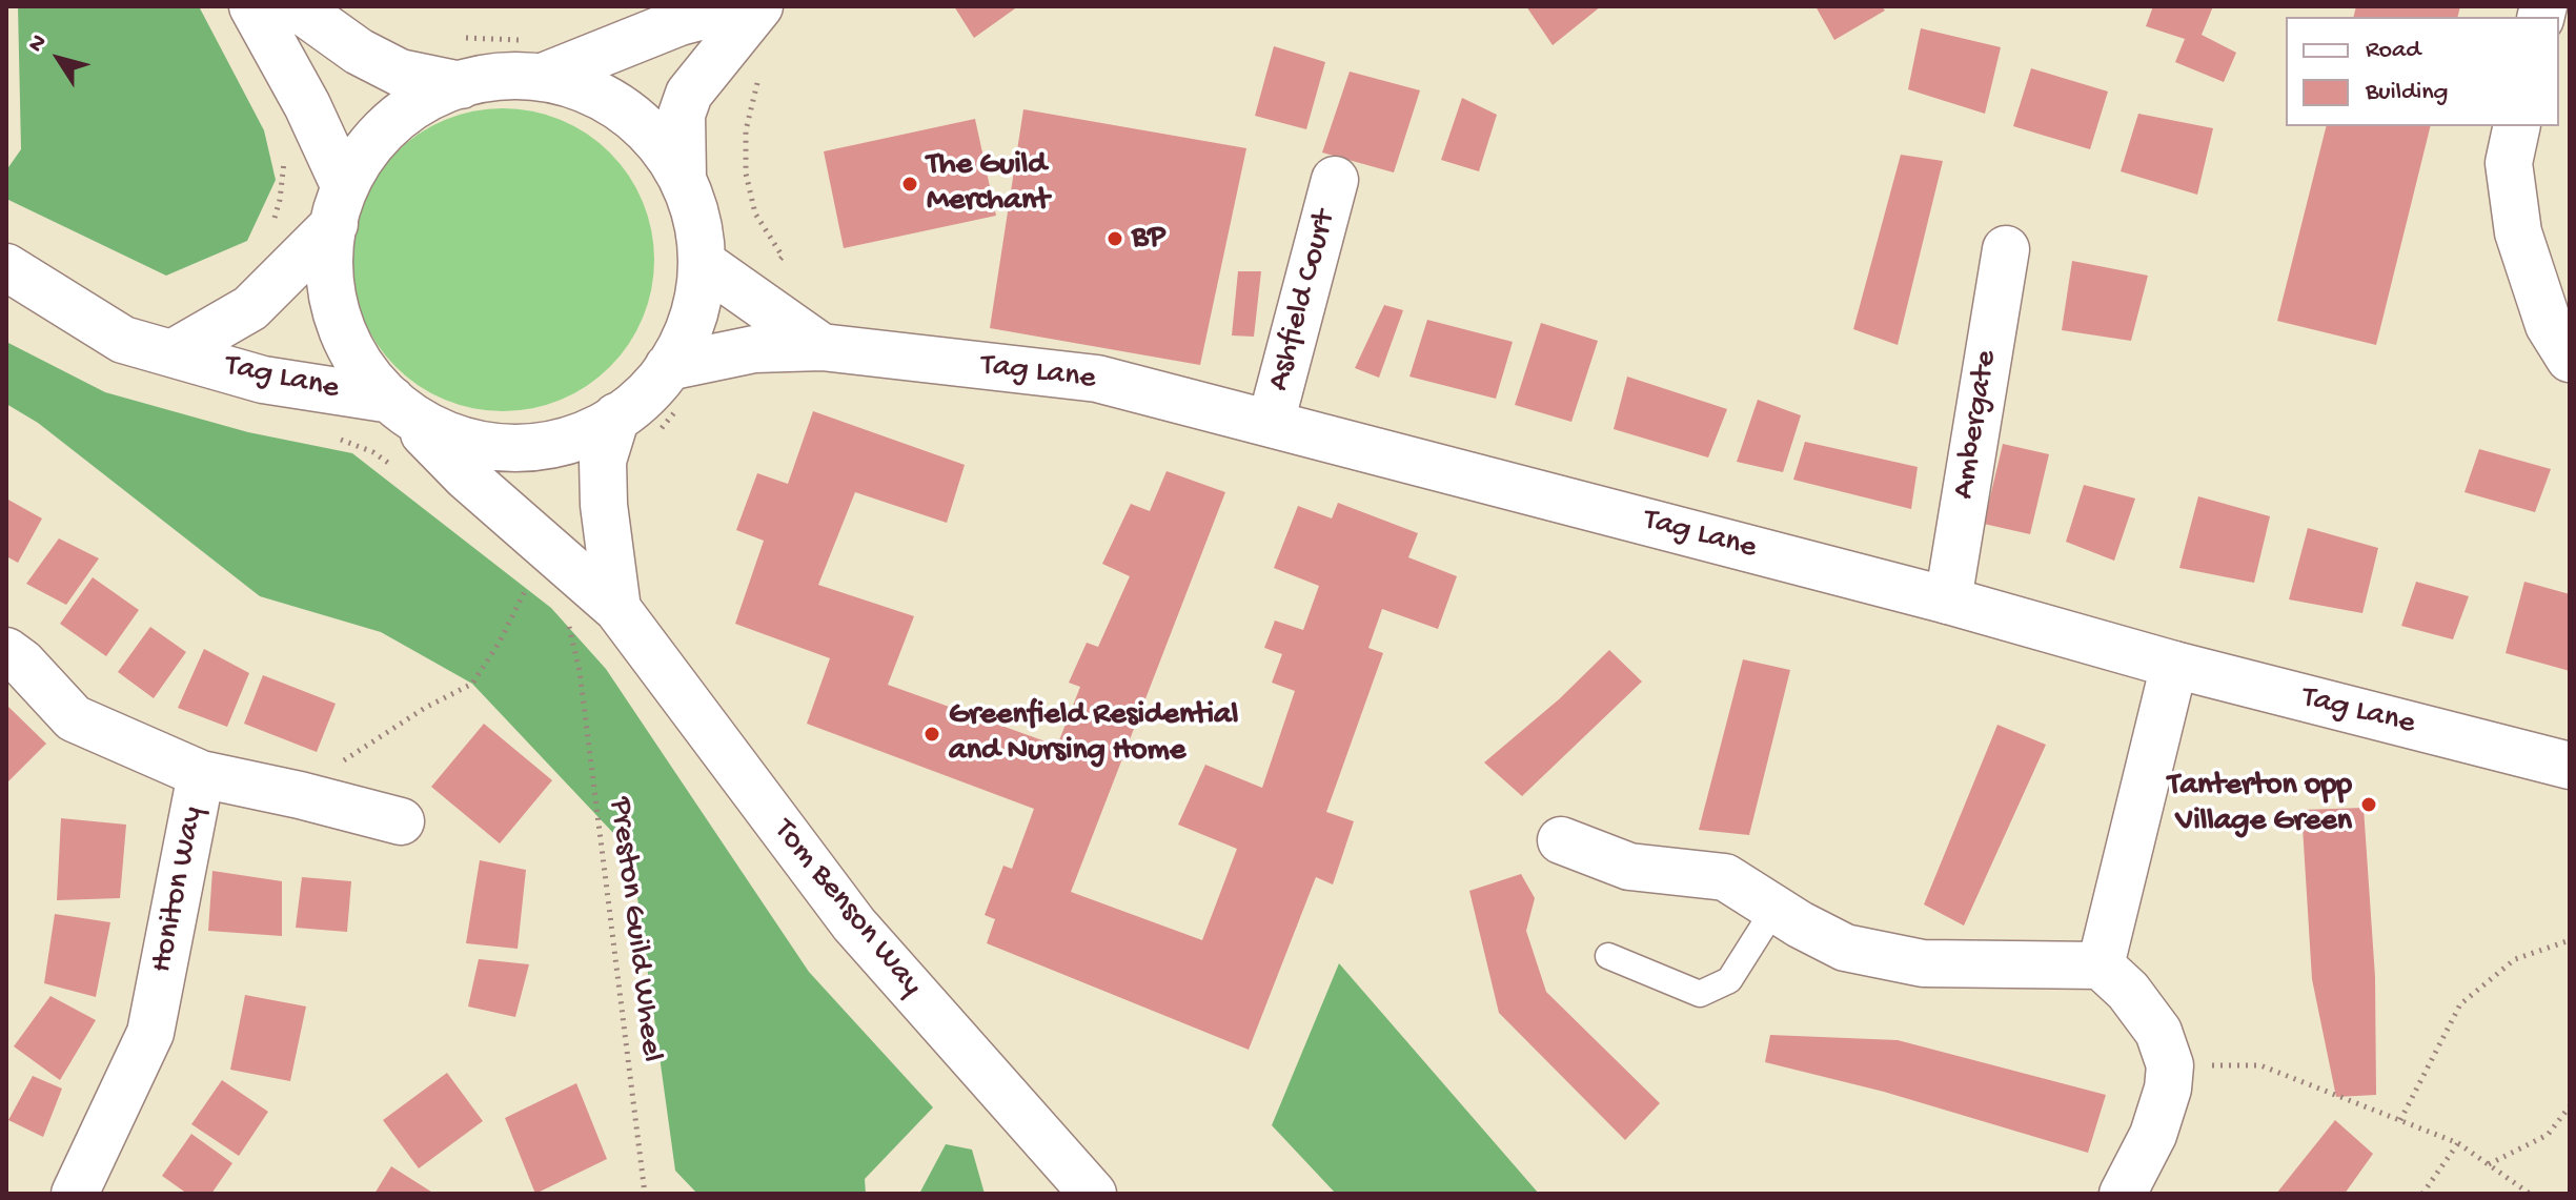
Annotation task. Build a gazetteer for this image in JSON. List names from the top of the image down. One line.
{"streets":{"main road":["Ashfield Court","Tag Lane","Ambergate","Honiton Way","Tom Benson Way"],"path":["Preston Guild Wheel"]},"crossings":[["Ashfield Court","Tag Lane"],["Tag Lane","Ambergate"],["Tag Lane","Tom Benson Way"]],"places":["The Guild Merchant","BP","Greenfield Residential and Nursing Home","Tanterton opp Village Green"],"legend":["Road","Building"],"north":"top left"}
